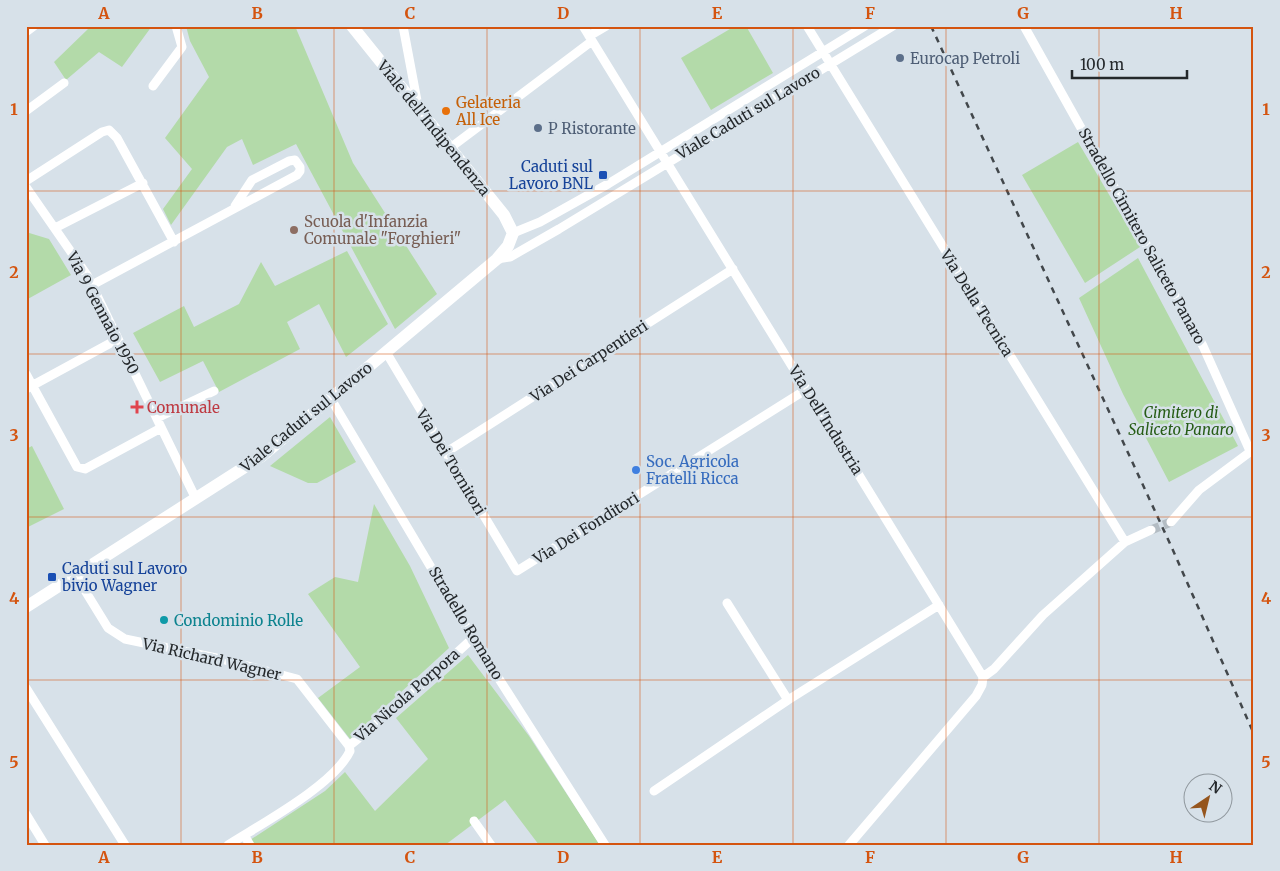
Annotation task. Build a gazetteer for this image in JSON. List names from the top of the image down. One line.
{"streets":{"street":["Viale Caduti sul Lavoro","Viale dell'Indipendenza","Stradello Cimitero Saliceto Panaro","Via Della Tecnica","Via 9 Gennaio 1950","Via Dei Carpentieri","Via Dell'Industria","Via Dei Tornitori","Via Dei Fonditori","Stradello Romano","Via Richard Wagner","Via Nicola Porpora"]},"crossings":[["Viale Caduti sul Lavoro","Viale dell'Indipendenza"],["Viale Caduti sul Lavoro","Via Della Tecnica"],["Viale Caduti sul Lavoro","Via 9 Gennaio 1950"],["Viale Caduti sul Lavoro","Via Dell'Industria"],["Viale Caduti sul Lavoro","Via Dei Tornitori"],["Viale Caduti sul Lavoro","Stradello Romano"],["Viale Caduti sul Lavoro","Via Richard Wagner"],["Via Dei Carpentieri","Via Dell'Industria"],["Via Dei Carpentieri","Via Dei Tornitori"],["Via Dell'Industria","Via Dei Fonditori"],["Via Dei Tornitori","Via Dei Fonditori"],["Stradello Romano","Via Nicola Porpora"],["Via Richard Wagner","Via Nicola Porpora"]],"parks":["Cimitero di Saliceto Panaro"],"places":{"other":["Eurocap Petroli","Gelateria All Ice","P Ristorante","Scuola d'Infanzia Comunale \"Forghieri\"","Soc. Agricola Fratelli Ricca","Condominio Rolle"],"transit":["Caduti sul Lavoro BNL","Caduti sul Lavoro bivio Wagner"],"health":["Comunale"]},"scale_bar":"100 m","north":"top right","grid":{"columns":["A","B","C","D","E","F","G","H"],"rows":["1","2","3","4","5"]}}
